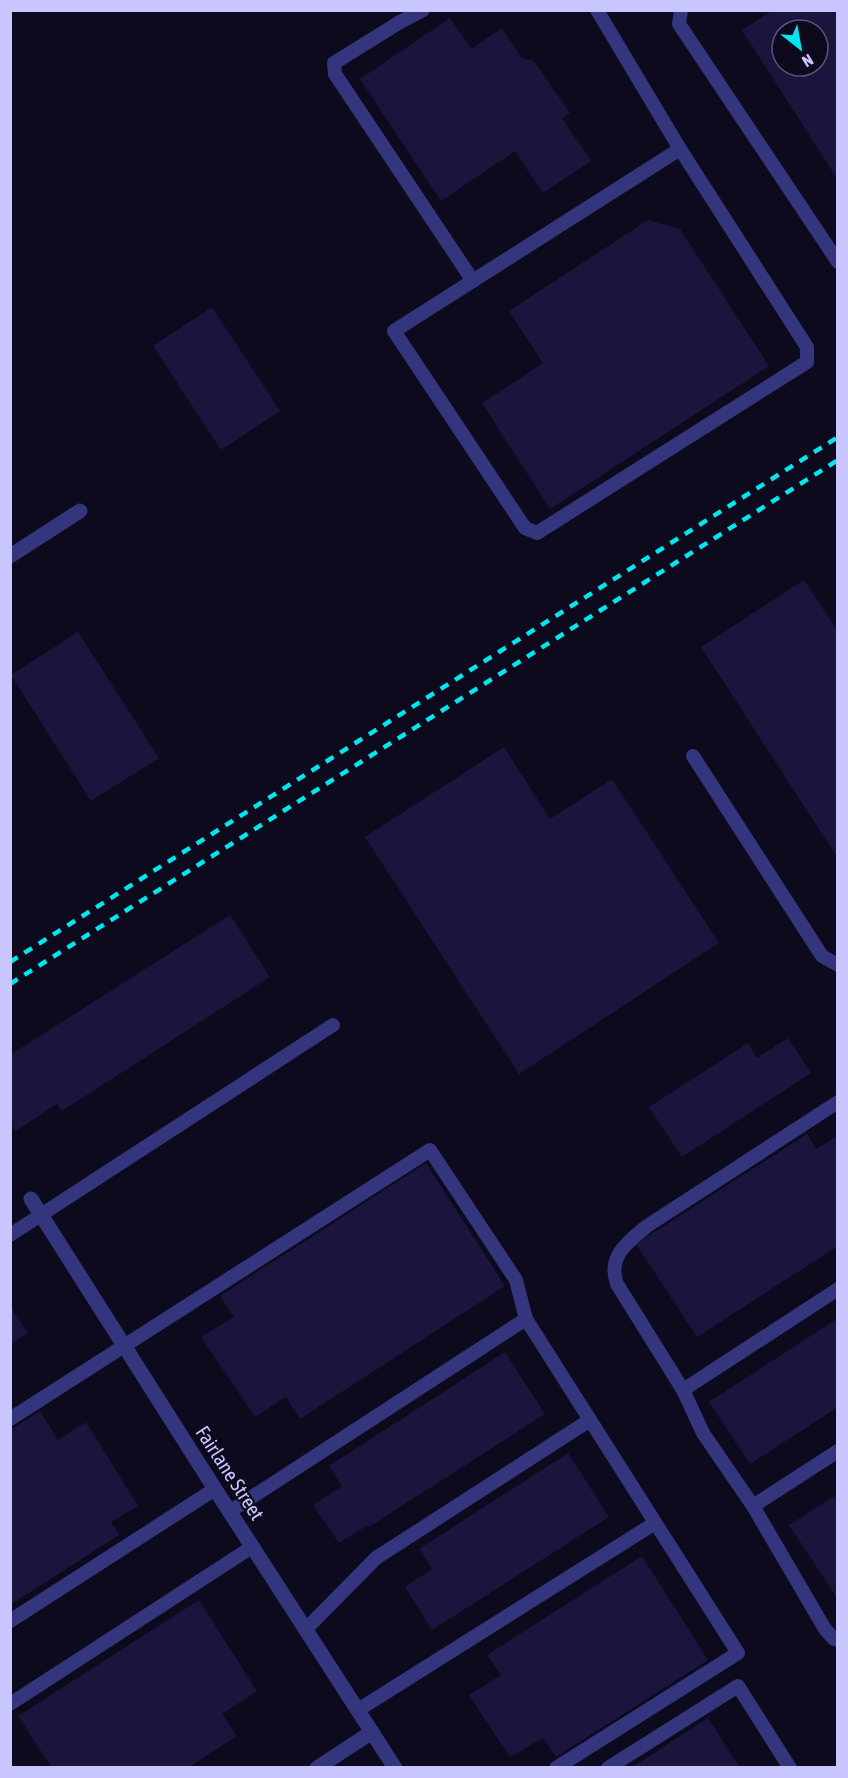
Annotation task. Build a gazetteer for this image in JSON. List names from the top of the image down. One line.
{"streets":{"street":["Fairlane Street"]},"north":"bottom right"}
